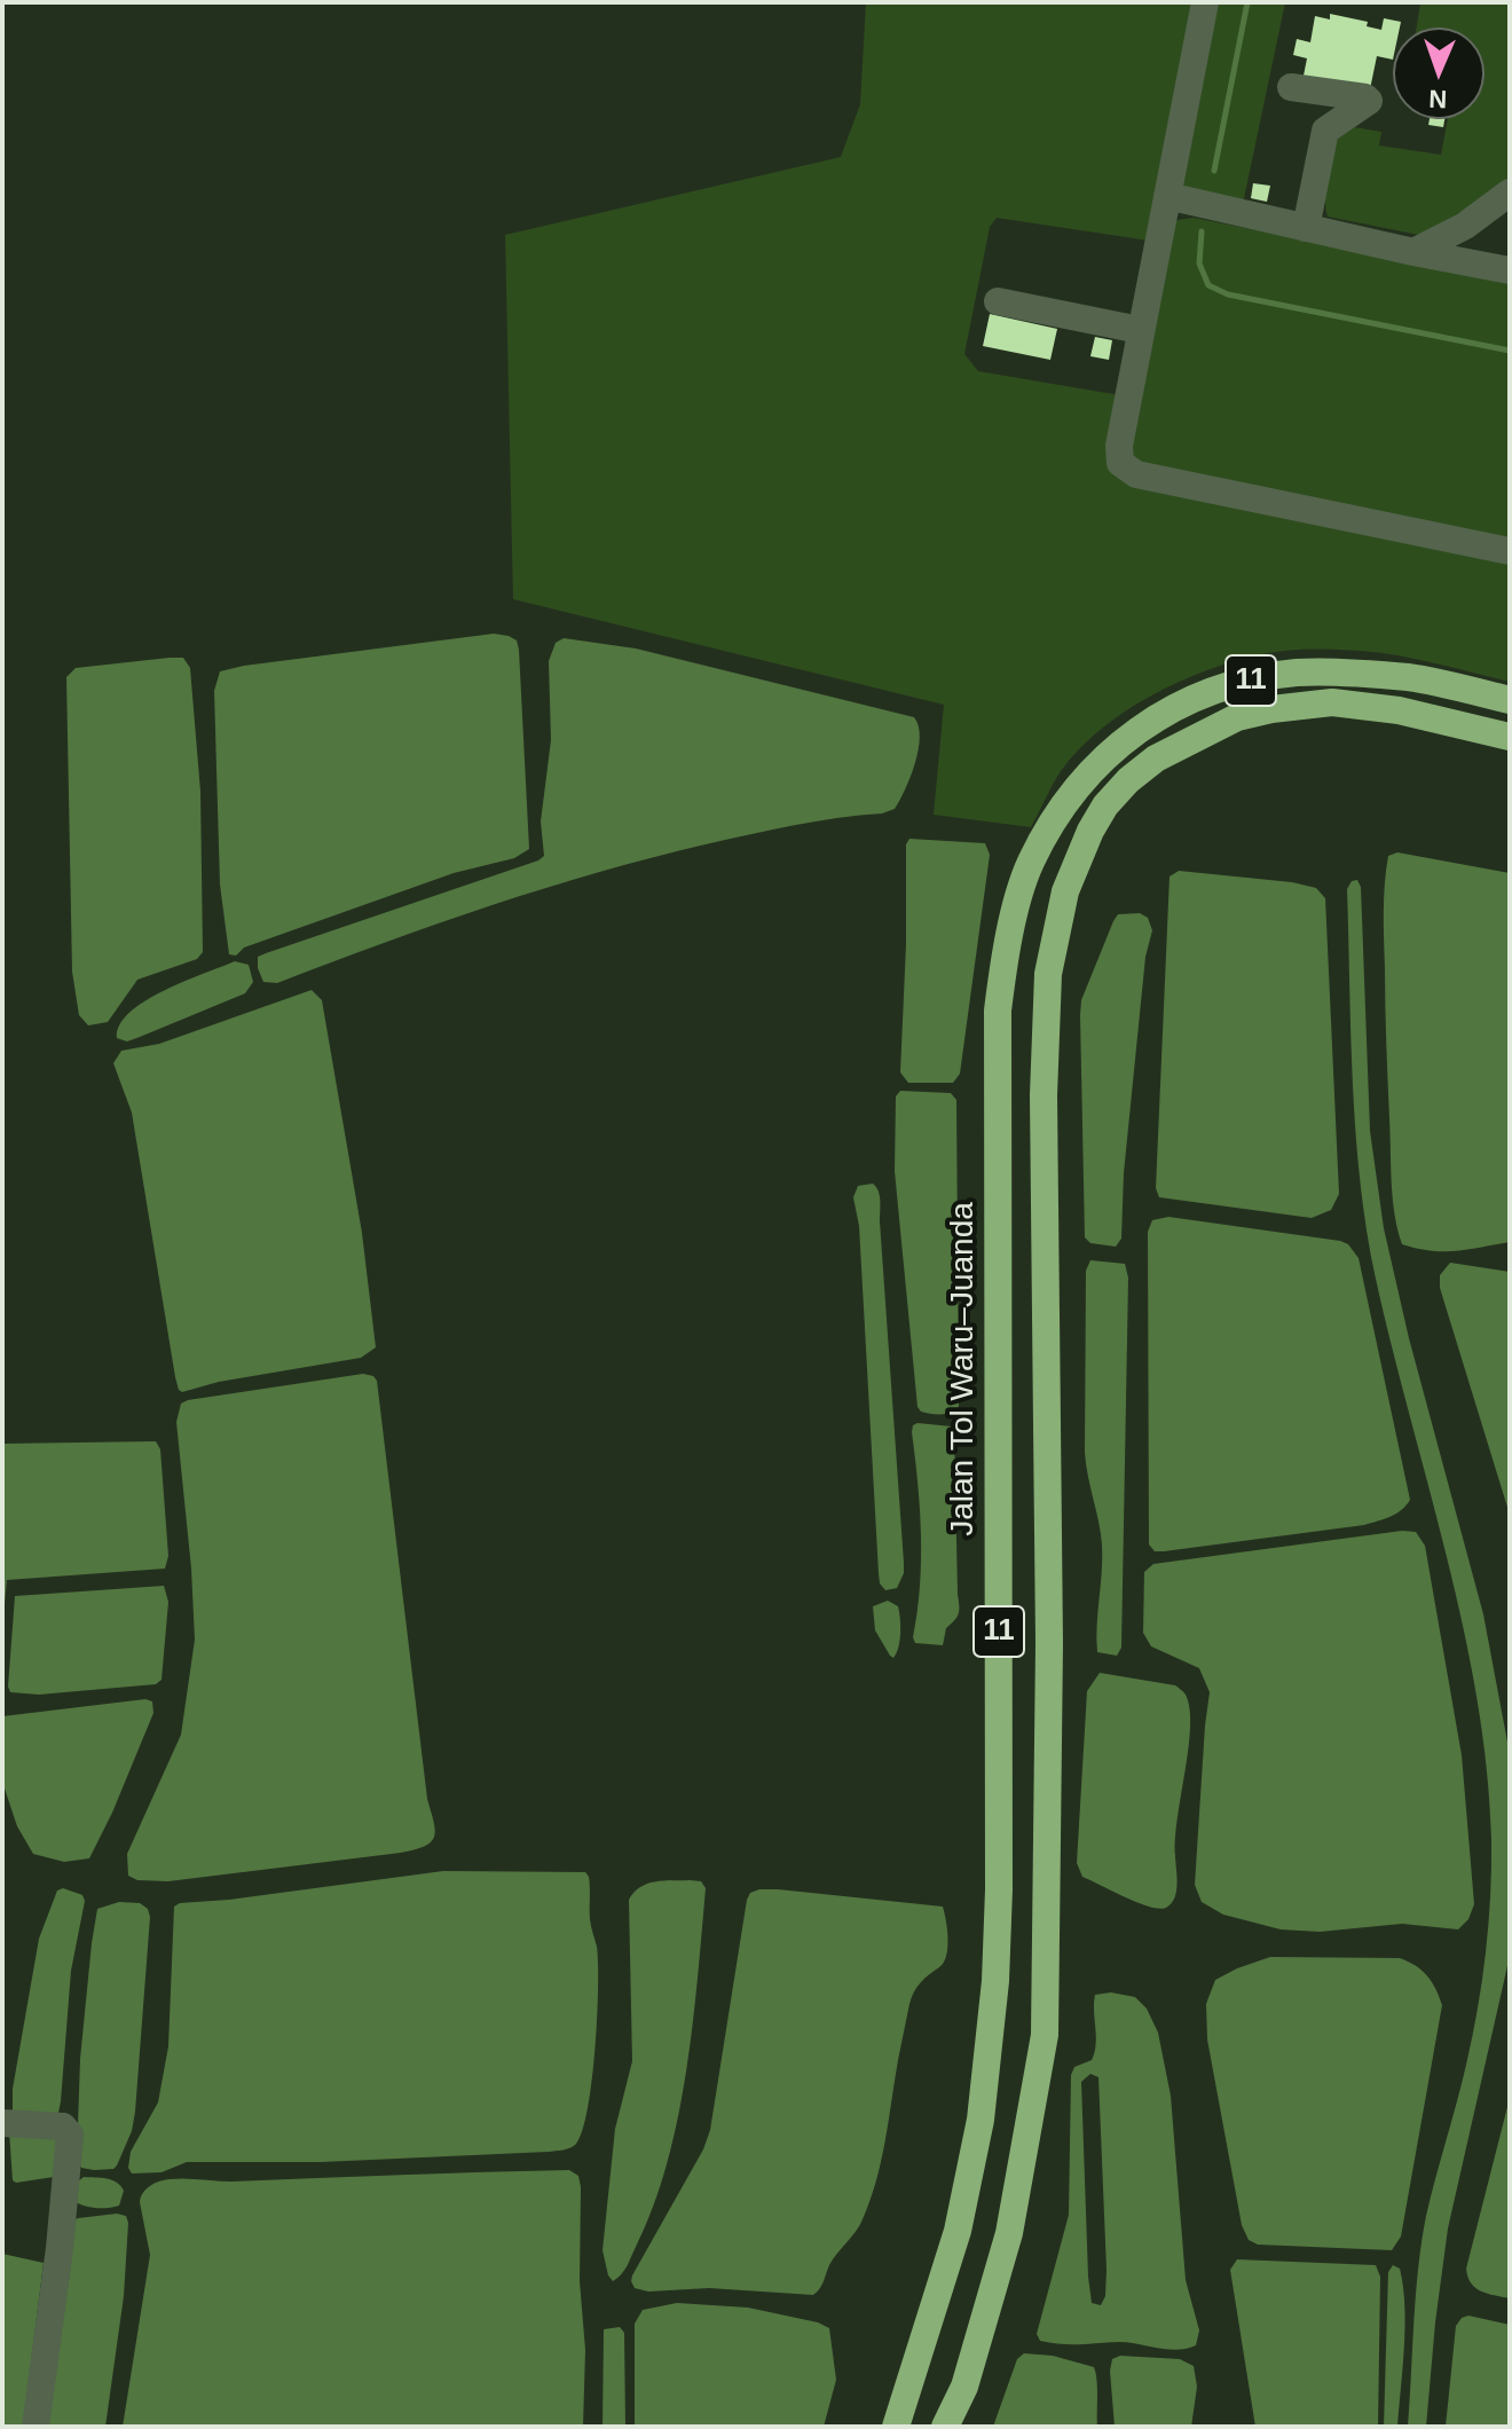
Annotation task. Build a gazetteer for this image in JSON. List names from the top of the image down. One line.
{"streets":{"highway":["11","Jalan Tol Waru–Juanda"]},"north":"bottom"}
